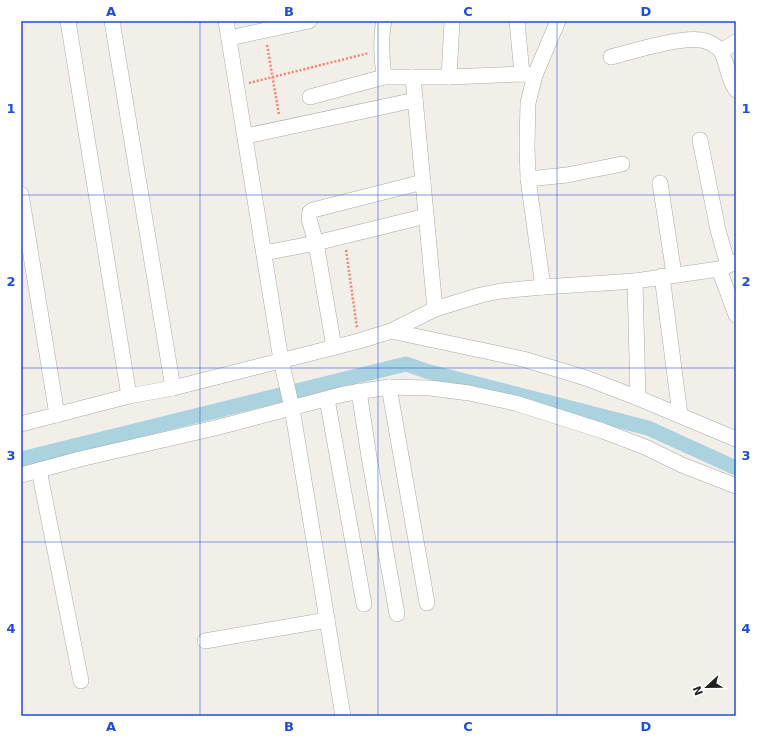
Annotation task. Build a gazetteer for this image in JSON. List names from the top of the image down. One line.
{"north":"left","grid":{"columns":["A","B","C","D"],"rows":["1","2","3","4"]}}
